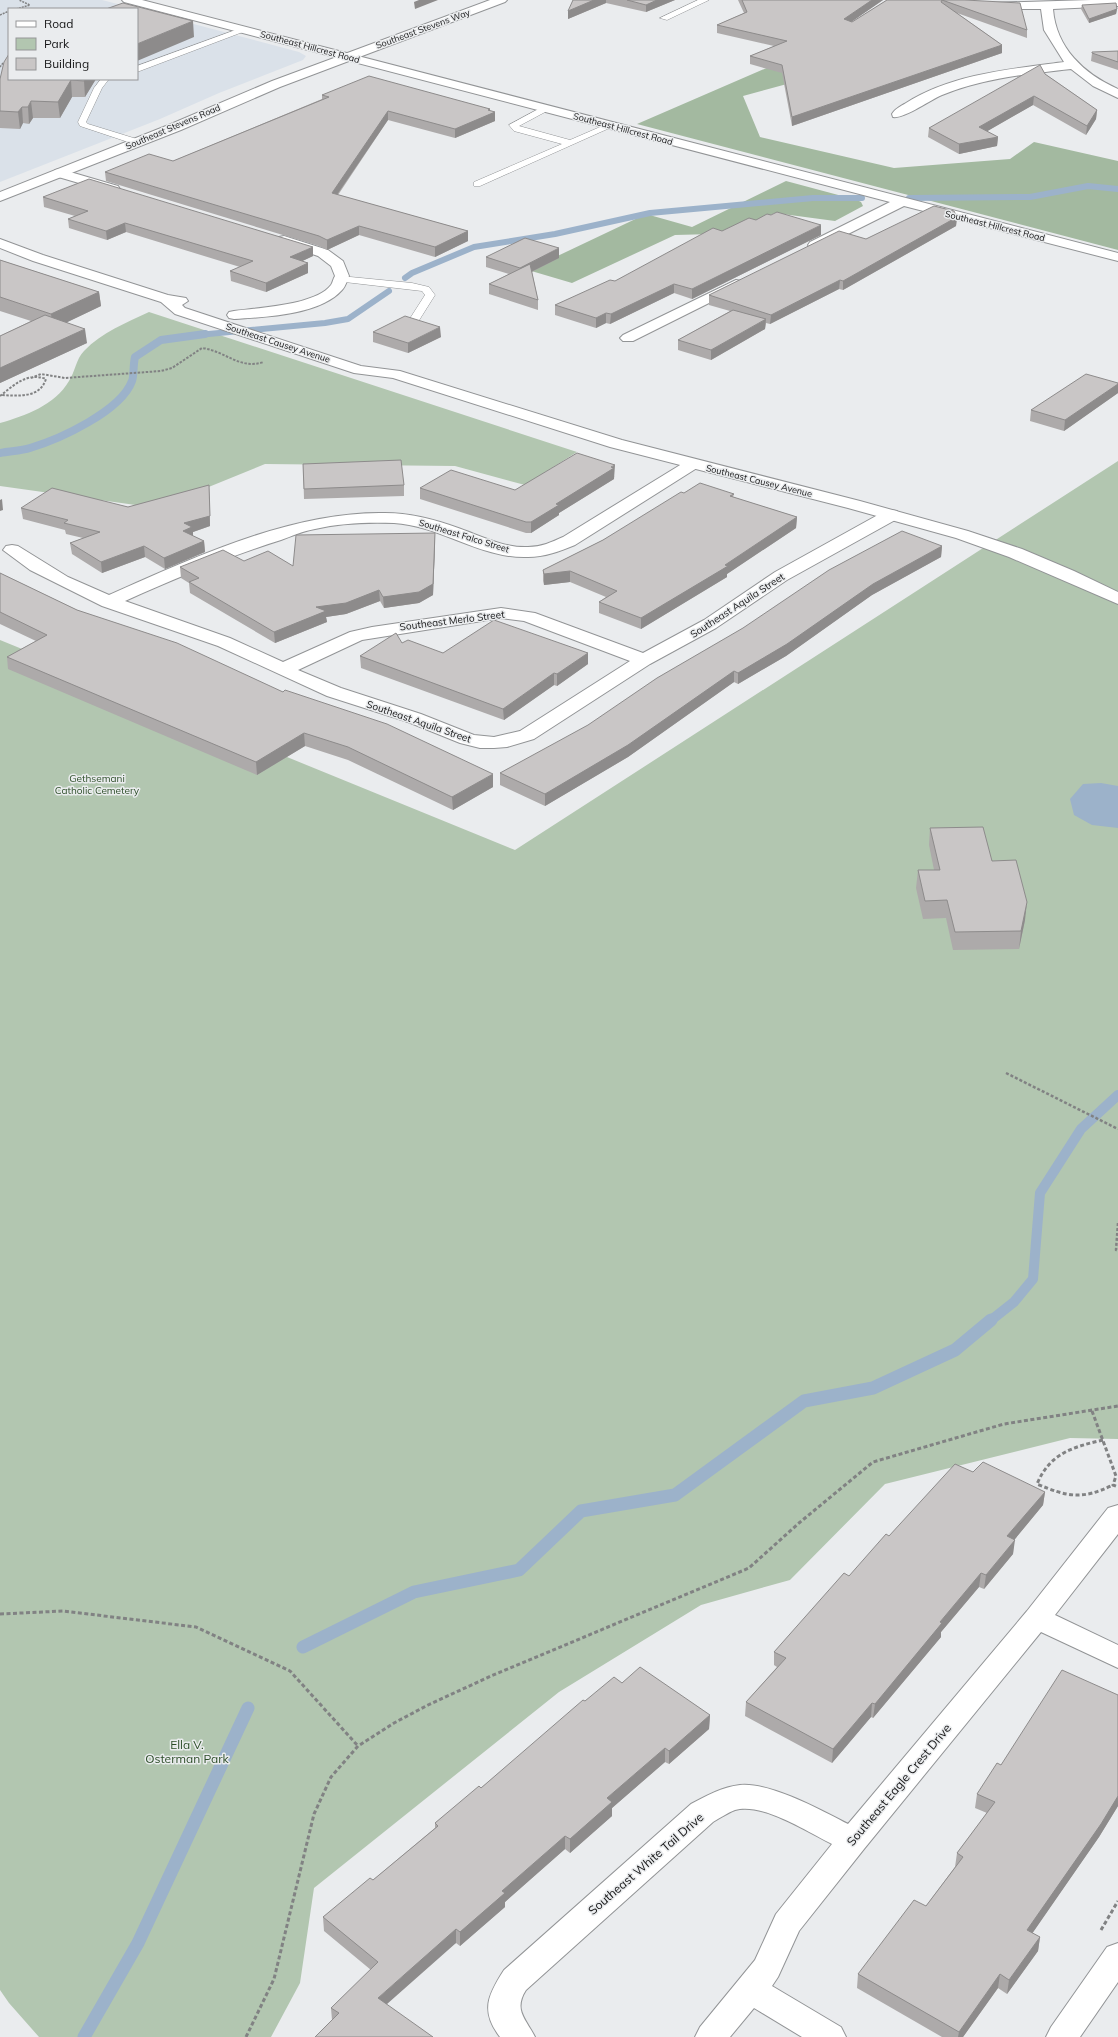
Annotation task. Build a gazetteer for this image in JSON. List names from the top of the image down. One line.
{"streets":{"street":["Southeast Stevens Way","Southeast Hillcrest Road","Southeast Stevens Road","Southeast Causey Avenue","Southeast Falco Street","Southeast Aquila Street","Southeast Merlo Street","Southeast Eagle Crest Drive","Southeast White Tail Drive"]},"crossings":[["Southeast Stevens Way","Southeast Hillcrest Road"],["Southeast Stevens Way","Southeast Stevens Road"],["Southeast Hillcrest Road","Southeast Stevens Road"],["Southeast Causey Avenue","Southeast Falco Street"],["Southeast Causey Avenue","Southeast Aquila Street"],["Southeast Falco Street","Southeast Aquila Street"],["Southeast Aquila Street","Southeast Merlo Street"],["Southeast Eagle Crest Drive","Southeast White Tail Drive"]],"parks":["Gethsemani Catholic Cemetery","Ella V. Osterman Park"],"legend":["Road","Park","Building"]}
